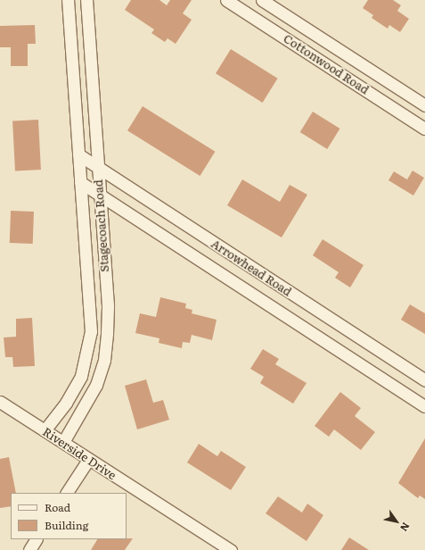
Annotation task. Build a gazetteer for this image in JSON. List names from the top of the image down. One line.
{"streets":{"street":["Cottonwood Road","Stagecoach Road","Arrowhead Road","Riverside Drive"]},"crossings":[["Stagecoach Road","Arrowhead Road"],["Stagecoach Road","Riverside Drive"]],"legend":["Road","Building"],"north":"bottom right"}
